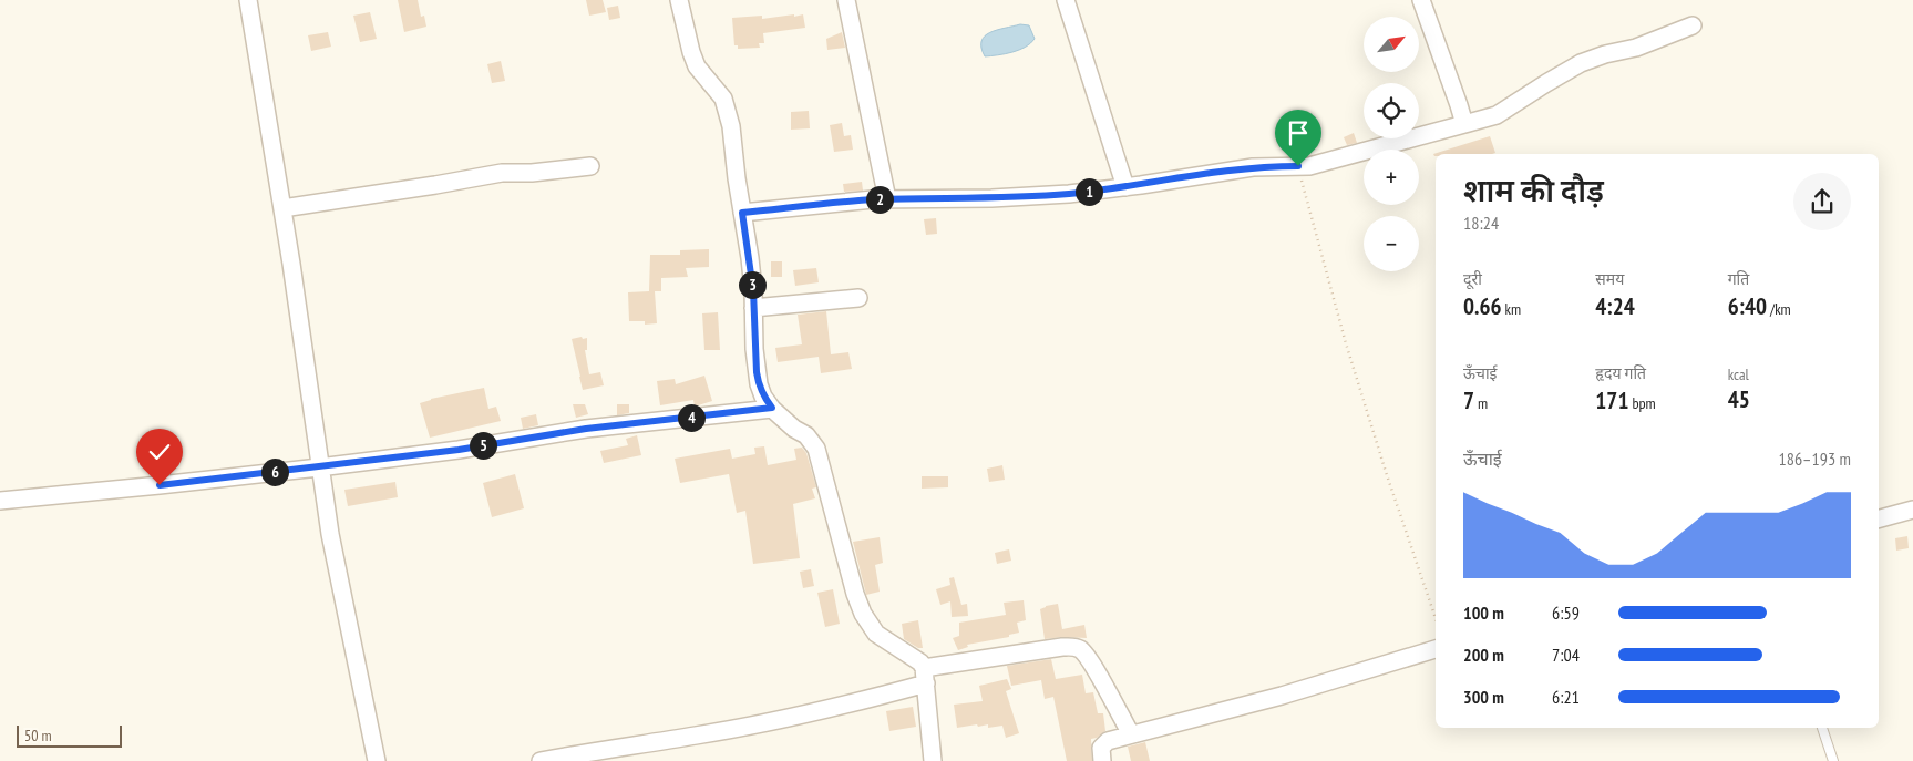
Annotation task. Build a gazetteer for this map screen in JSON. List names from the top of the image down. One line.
{"scale_bar":"50 m","north":"top right","page":{"map_buttons":["+","−"],"heading":["शाम की दौड़","18:24"],"pins":["1","2","3","4","5","6"],"stats":[["दूरी","0.66 km"],["समय","4:24"],["गति","6:40 /km"],["ऊँचाई","7 m"],["हृदय गति","171 bpm"],["kcal","45"]],"chart":["ऊँचाई","186–193 m"],"list":[{"name":"100 m","note":"6:59"},{"name":"200 m","note":"7:04"},{"name":"300 m","note":"6:21"}],"scale":"50 m"}}
